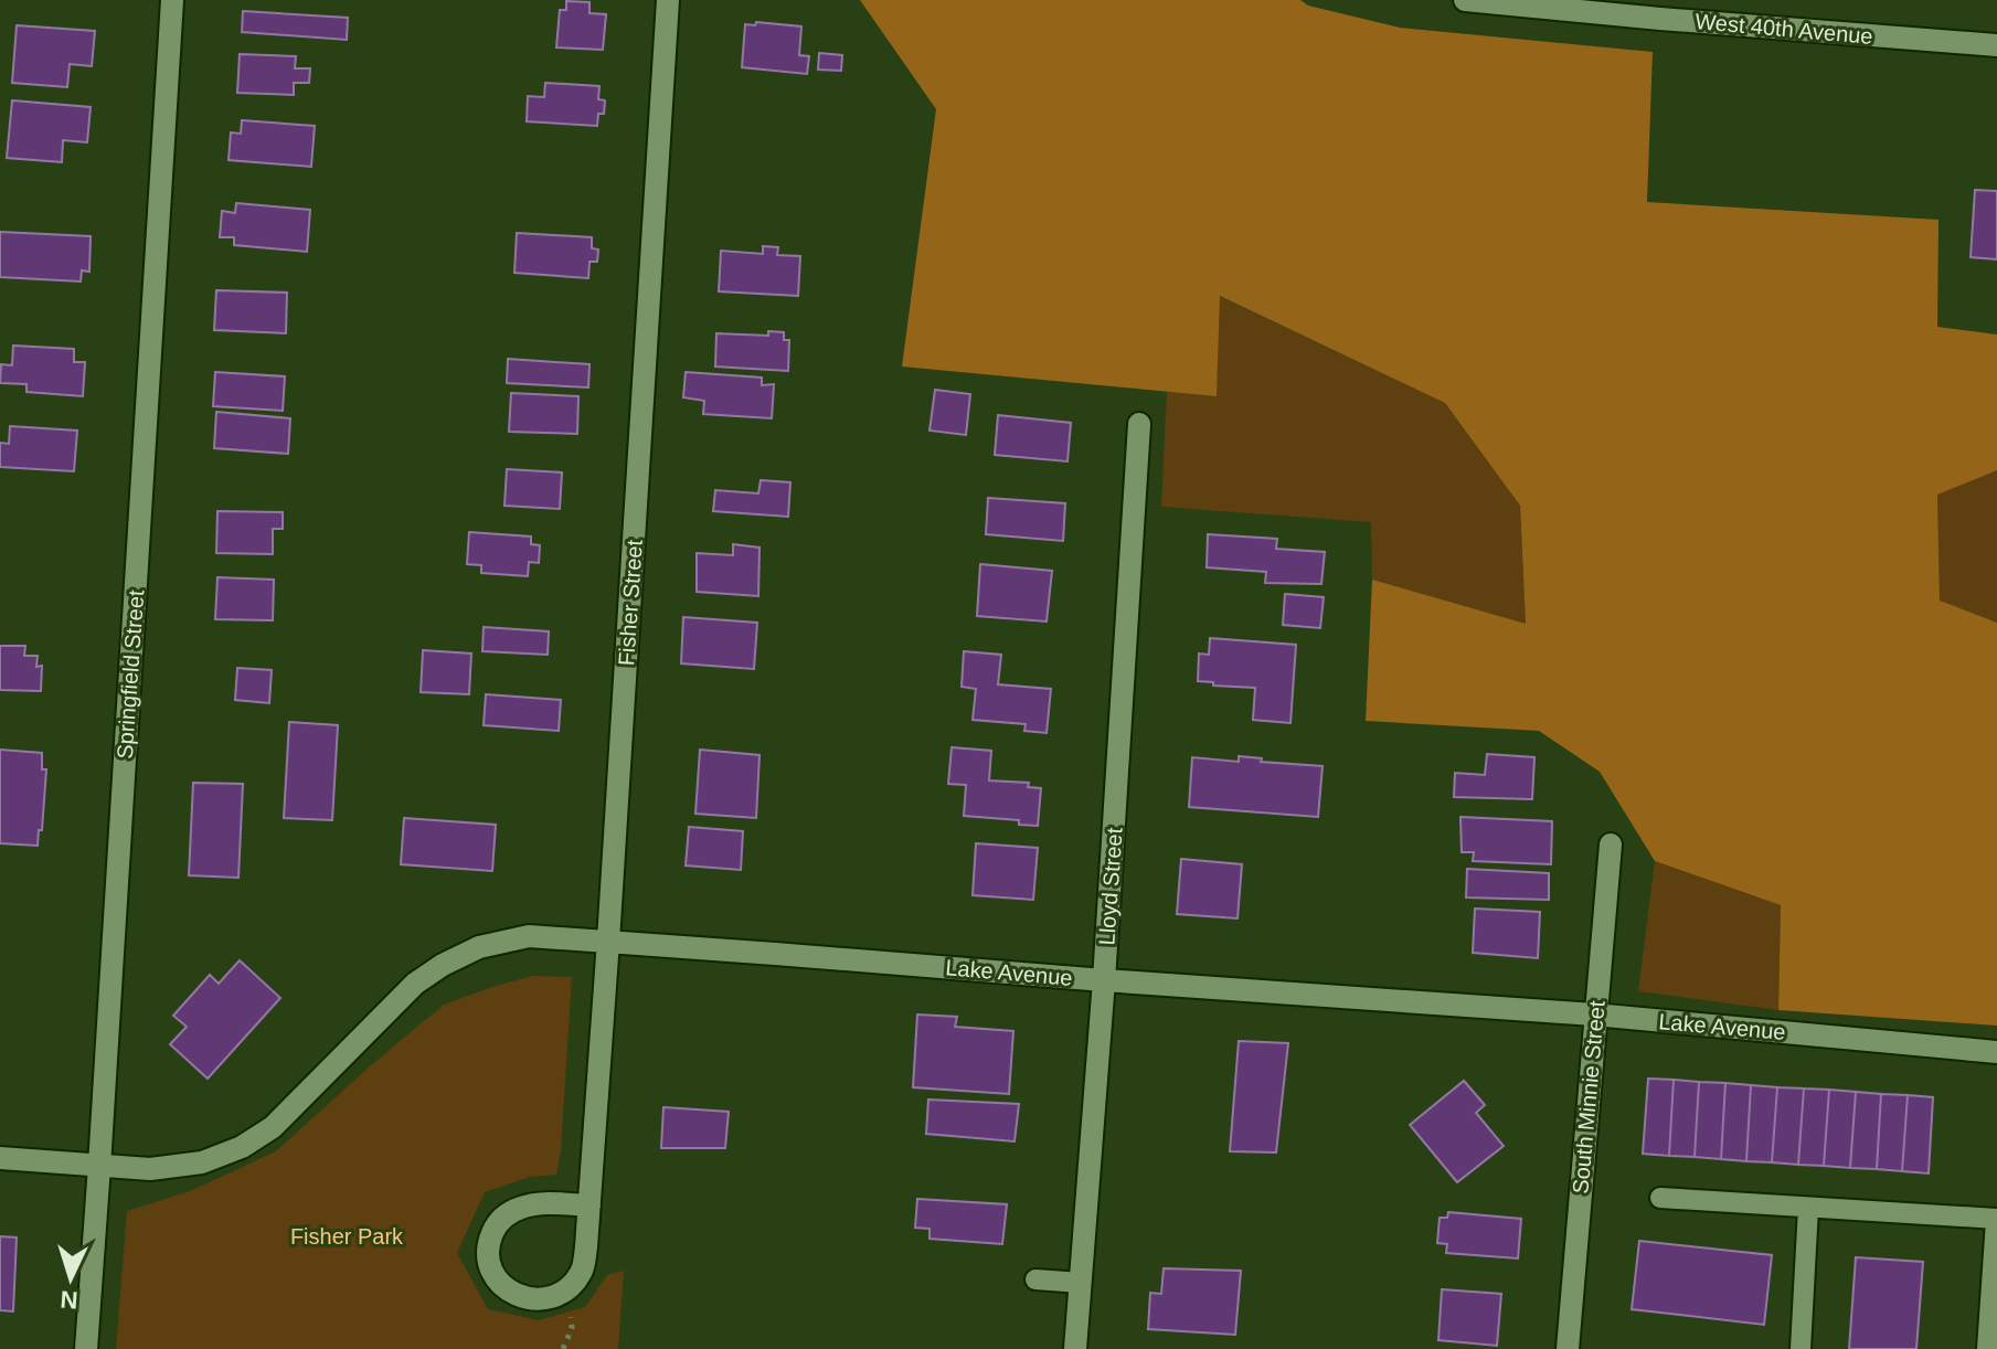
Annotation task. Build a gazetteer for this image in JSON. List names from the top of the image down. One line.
{"streets":{"street":["West 40th Avenue","Fisher Street","Springfield Street","Lloyd Street","Lake Avenue","South Minnie Street"]},"crossings":[["Fisher Street","Lake Avenue"],["Springfield Street","Lake Avenue"],["Lloyd Street","Lake Avenue"],["Lake Avenue","South Minnie Street"]],"parks":["Fisher Park"],"north":"bottom"}
